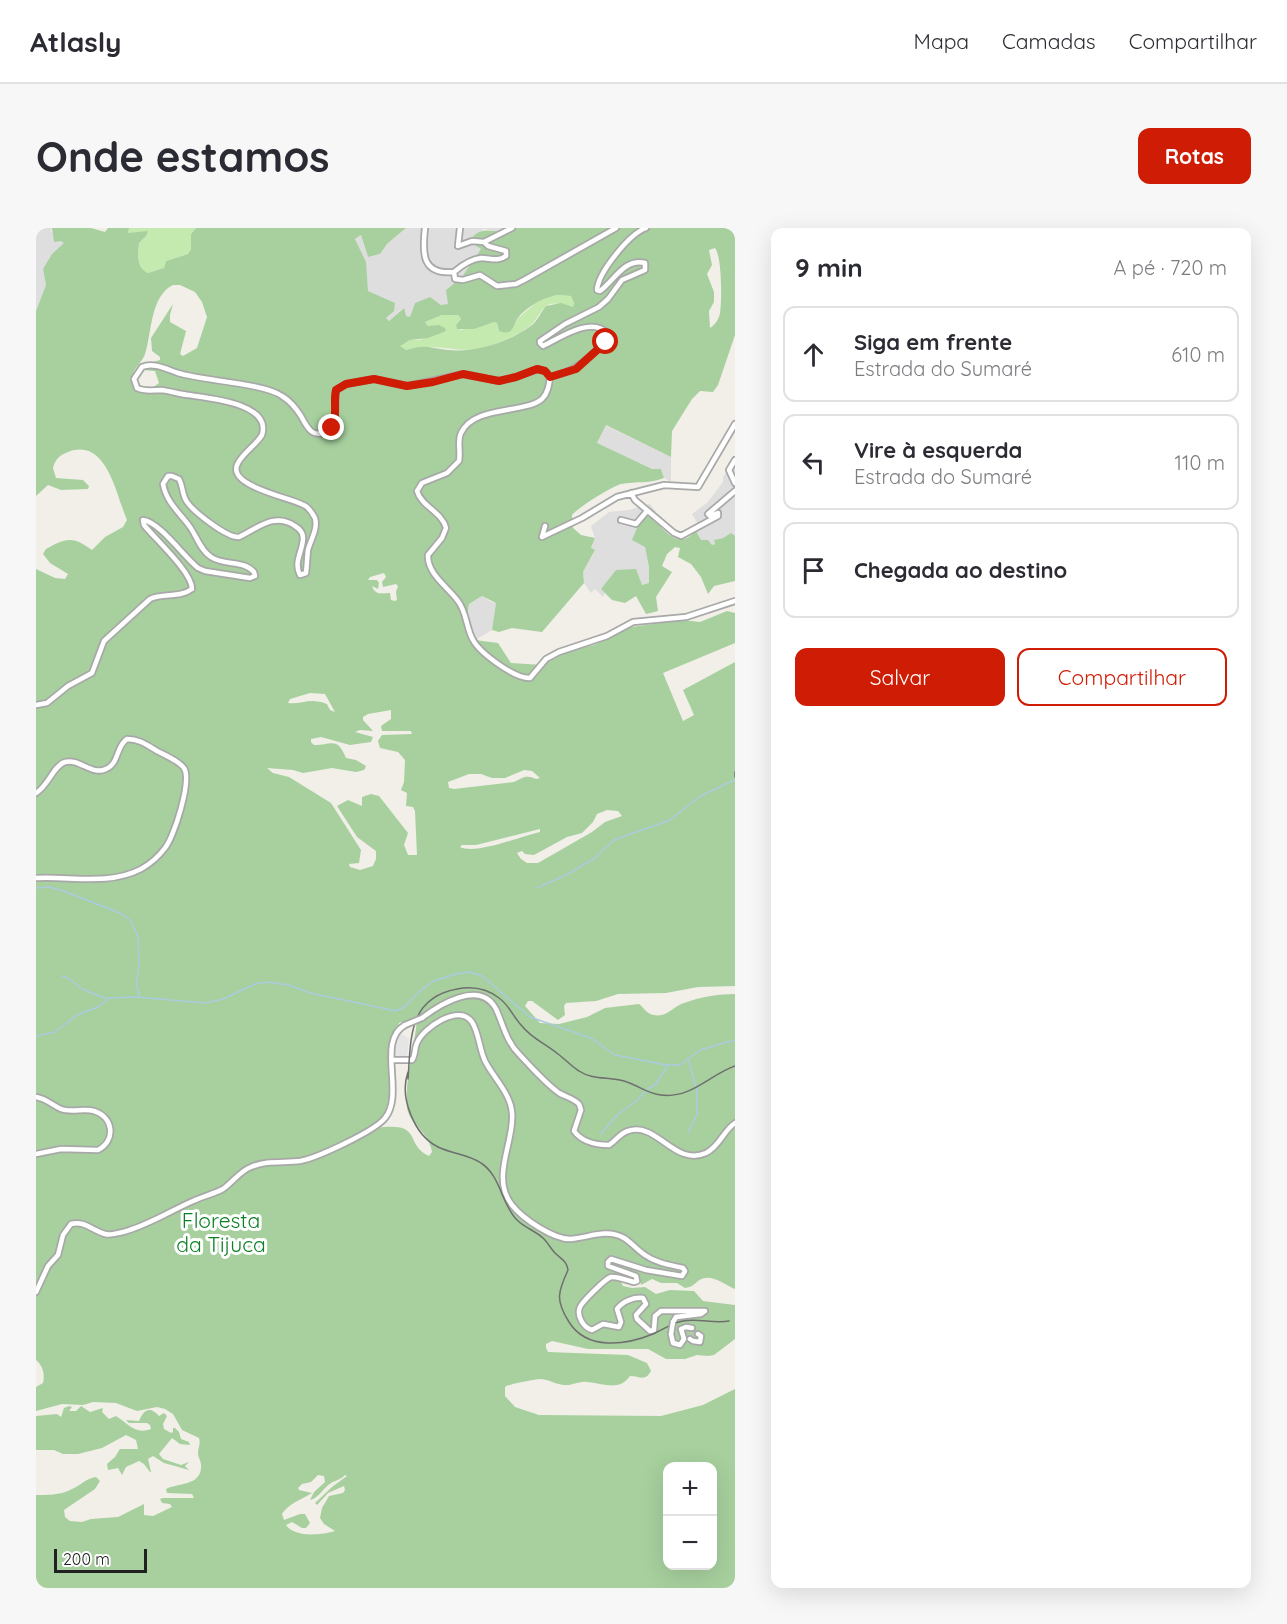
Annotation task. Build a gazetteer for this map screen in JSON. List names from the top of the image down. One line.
{"parks":["Floresta da Tijuca"],"scale_bar":"200 m","page":{"header":"Atlasly","nav":["Mapa","Camadas","Compartilhar"],"buttons":["Rotas",["Salvar","Compartilhar"]],"title":"Onde estamos","heading":["9 min","A pé · 720 m"],"list":[["Siga em frente","Estrada do Sumaré","610 m"],["Vire à esquerda","Estrada do Sumaré","110 m"],"Chegada ao destino"],"map_buttons":["+","−"],"scale":"200 m"}}
